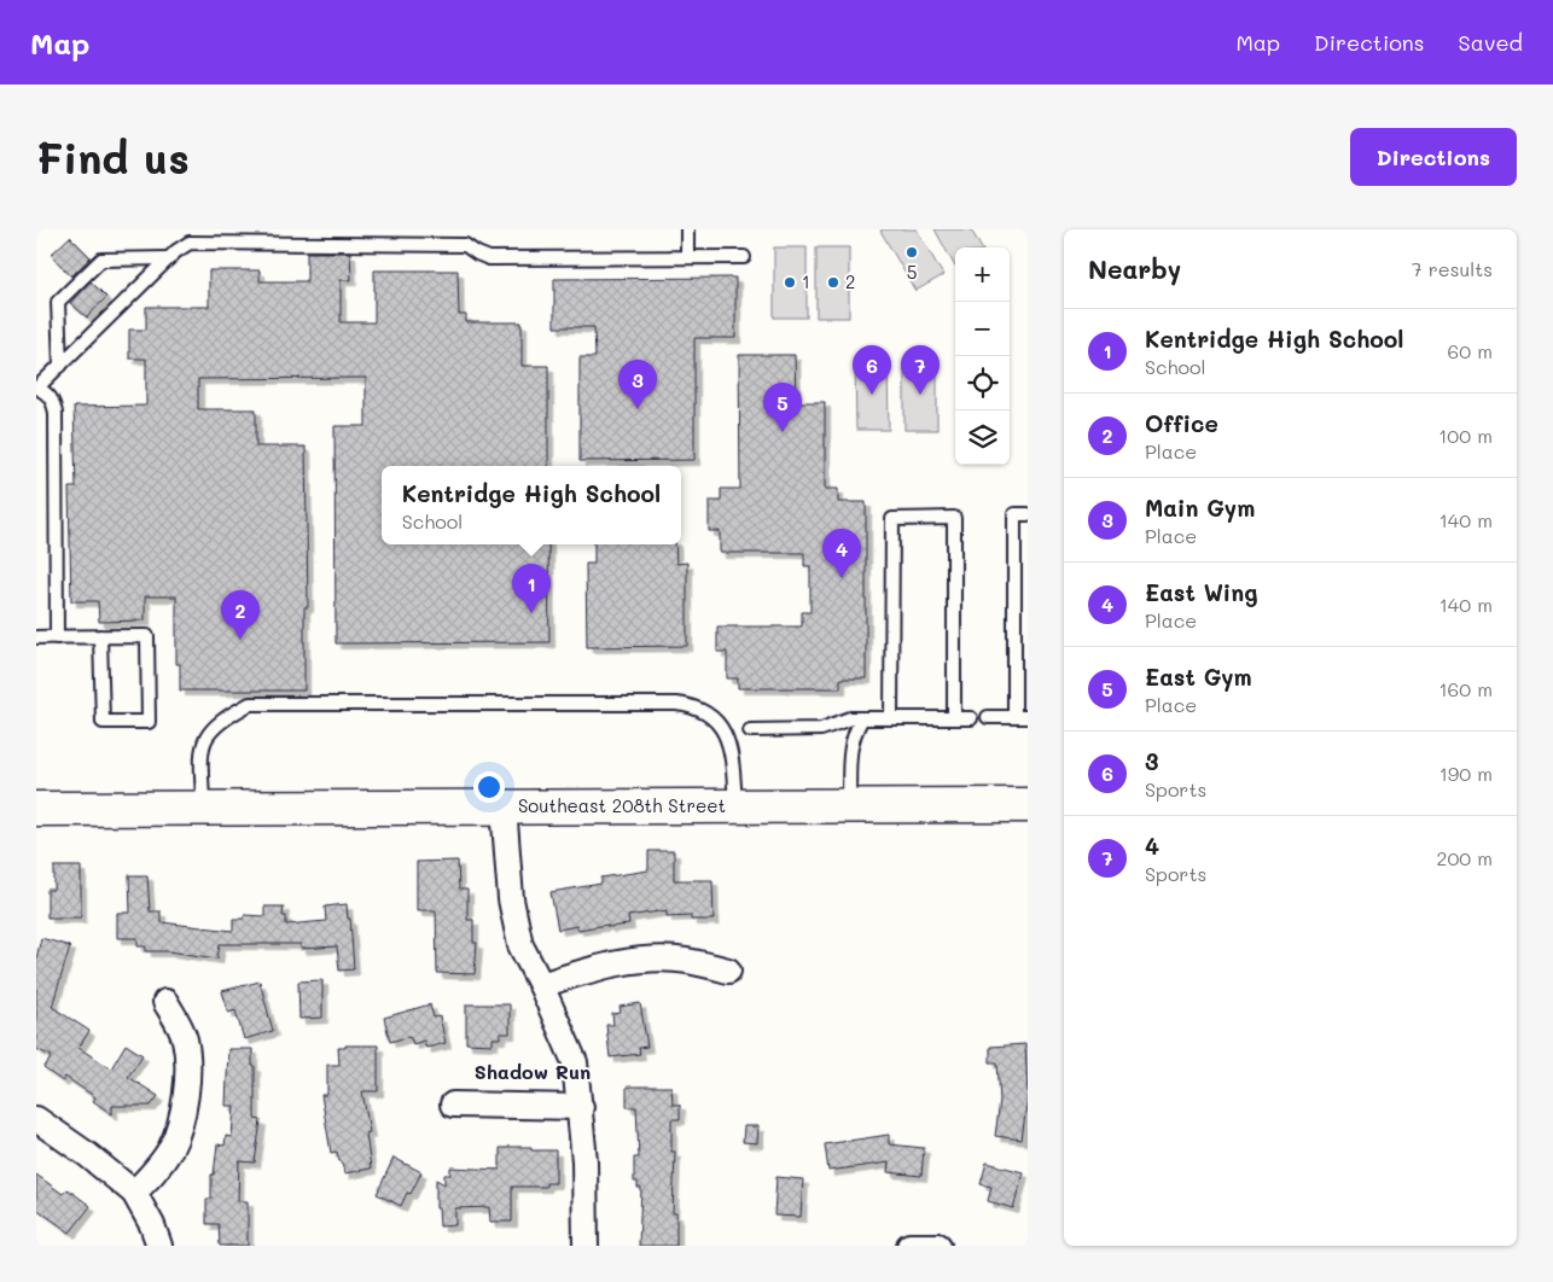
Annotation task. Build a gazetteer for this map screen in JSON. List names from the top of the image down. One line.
{"streets":{"main road":["Southeast 208th Street"]},"districts":["Shadow Run"],"places":["5","1","2"],"page":{"header":"Map","nav":["Map","Directions","Saved"],"buttons":"Directions","title":"Find us","heading":["Nearby","7 results"],"map_buttons":["+","−"],"list":[{"mark":"1","name":"Kentridge High School","note":"School","value":"60 m"},{"mark":"2","name":"Office","note":"Place","value":"100 m"},{"mark":"3","name":"Main Gym","note":"Place","value":"140 m"},{"mark":"4","name":"East Wing","note":"Place","value":"140 m"},{"mark":"5","name":"East Gym","note":"Place","value":"160 m"},{"mark":"6","name":"3","note":"Sports","value":"190 m"},{"mark":"7","name":"4","note":"Sports","value":"200 m"}],"pins":["6","7","3","5","4","1","2"],"popup":["Kentridge High School","School"]}}
